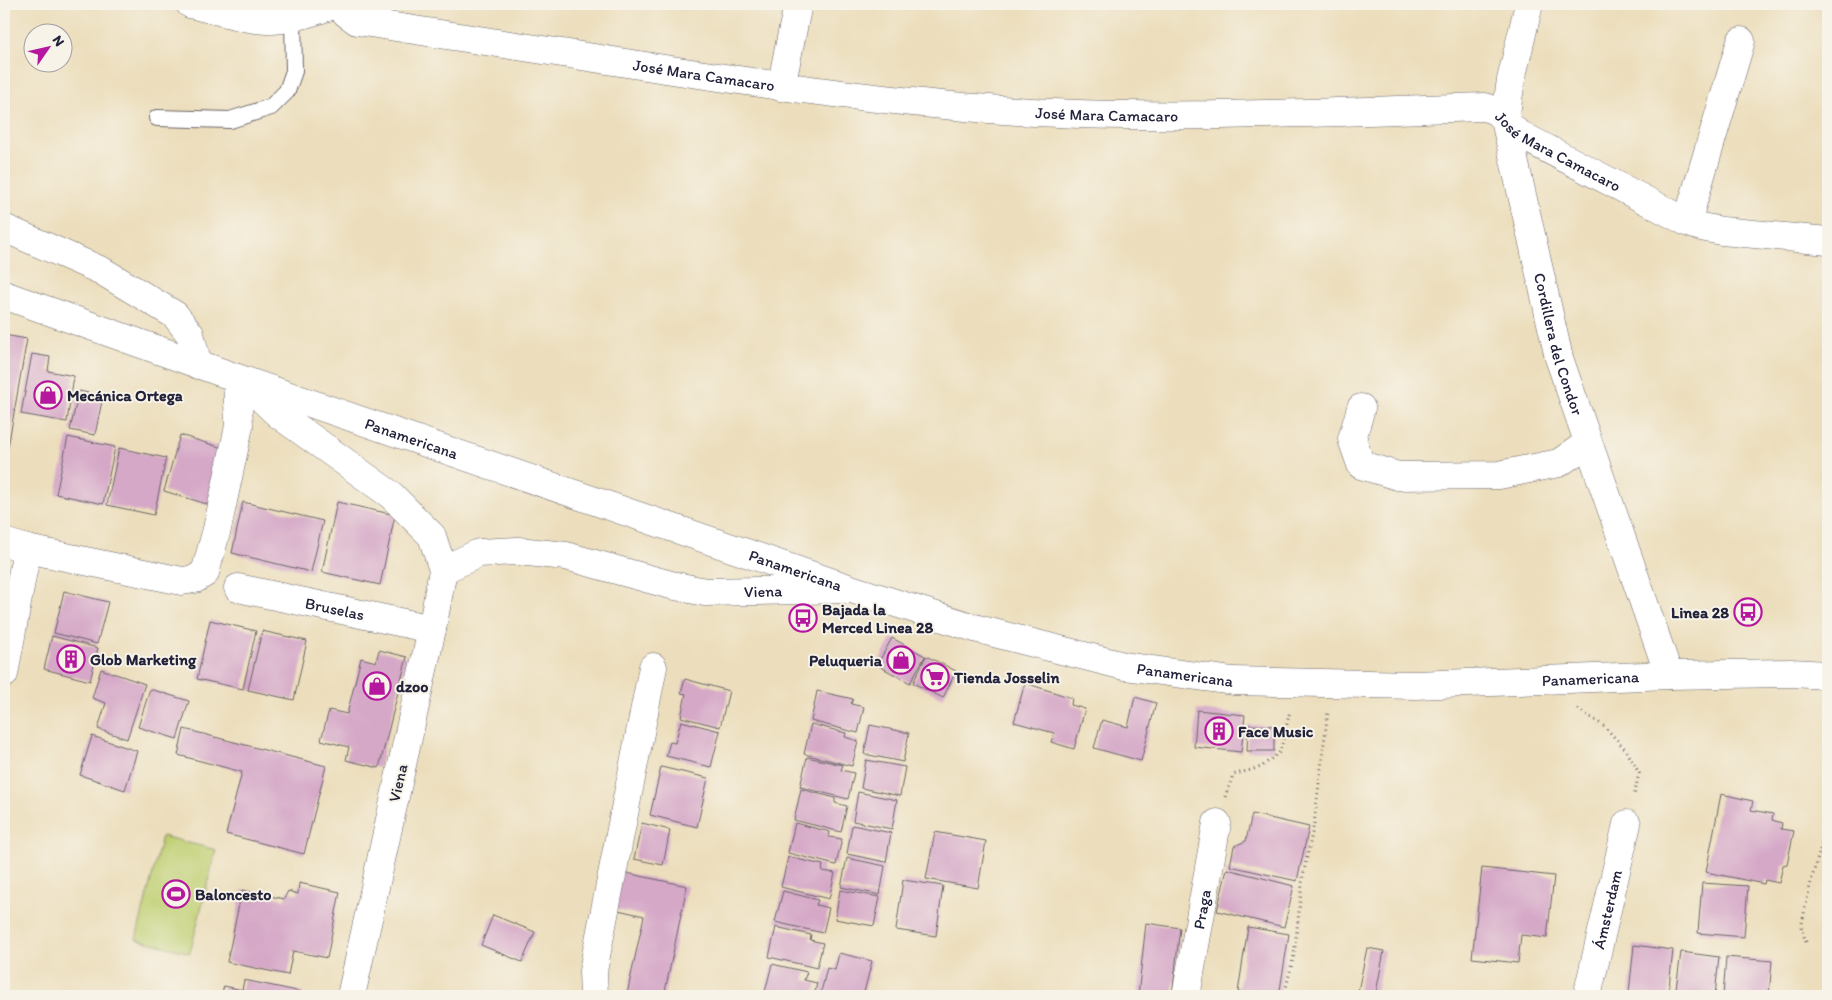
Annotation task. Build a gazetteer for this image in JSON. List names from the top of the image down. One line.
{"streets":{"street":["José Mara Camacaro","Cordillera del Condor","Panamericana","Viena","Bruselas","Praga","Ámsterdam"]},"crossings":[["José Mara Camacaro","Cordillera del Condor"],["Cordillera del Condor","Panamericana"],["Panamericana","Viena"],["Viena","Bruselas"]],"places":{"shop":["Mecánica Ortega","Peluqueria","dzoo"],"bus stop":["Linea 28","Bajada la Merced Linea 28"],"building":["Glob Marketing","Face Music"],"supermarket":["Tienda Josselin"],"sports":["Baloncesto"]},"north":"top right"}
